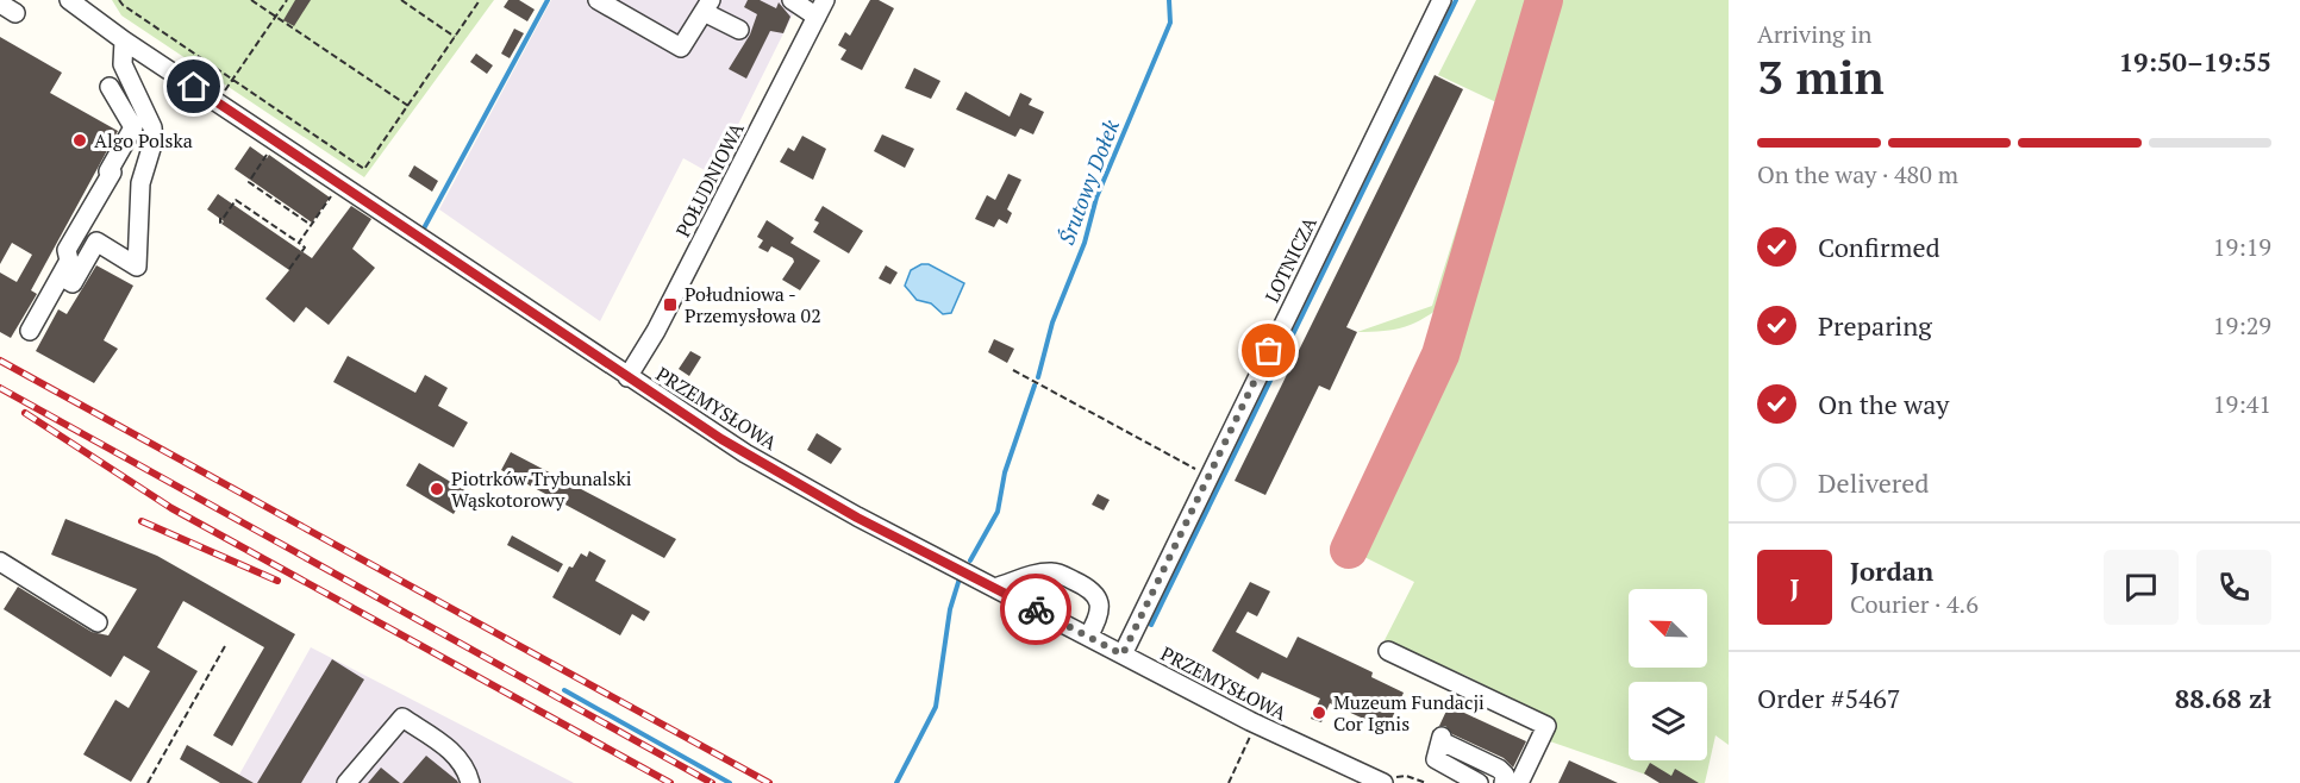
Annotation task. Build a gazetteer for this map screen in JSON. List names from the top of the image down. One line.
{"streets":{"street":["POŁUDNIOWA","LOTNICZA","PRZEMYSŁOWA"]},"crossings":[["POŁUDNIOWA","PRZEMYSŁOWA"],["LOTNICZA","PRZEMYSŁOWA"]],"water":["Śrutowy Dołek"],"places":{"other":["Algo Polska","Piotrków Trybunalski Wąskotorowy","Muzeum Fundacji Cor Ignis"],"transit":["Południowa - Przemysłowa 02"]},"north":"top left","page":{"heading":["3 min","Arriving in","19:50–19:55"],"panel":["Jordan","Courier · 4.6","Order #5467","88.68 zł"],"bar":"On the way · 480 m","list":[["Confirmed","19:19"],["Preparing","19:29"],["On the way","19:41"],"Delivered"],"round":"J"}}
